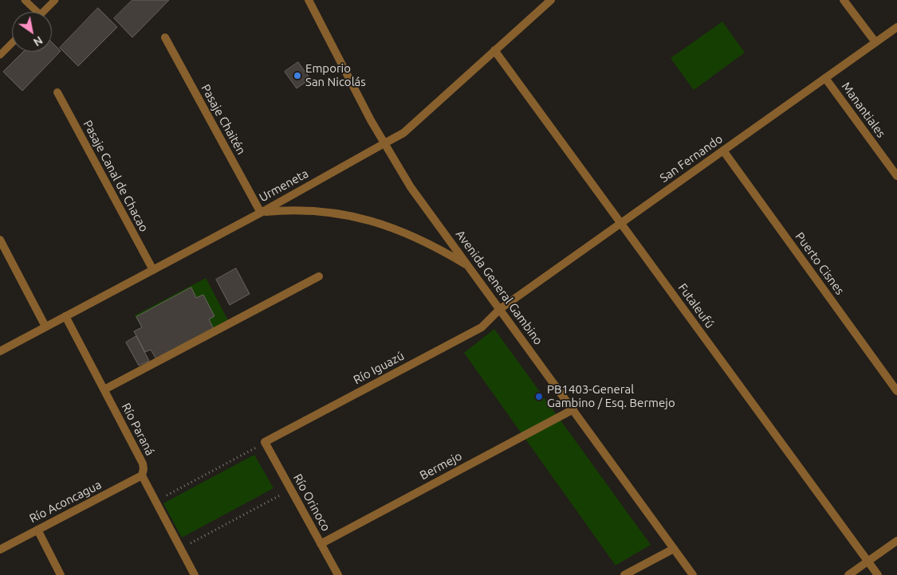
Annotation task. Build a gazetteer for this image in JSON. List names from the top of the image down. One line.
{"streets":{"street":["Manantiales","Pasaje Chaitén","San Fernando","Pasaje Canal de Chacao","Urmeneta","Puerto Cisnes","Avenida General Gambino","Futaleufú","Río Iguazú","Río Paraná","Bermejo","Río Aconcagua","Río Orinoco"]},"crossings":[["Manantiales","San Fernando"],["Pasaje Chaitén","Urmeneta"],["San Fernando","Puerto Cisnes"],["San Fernando","Avenida General Gambino"],["San Fernando","Futaleufú"],["San Fernando","Río Iguazú"],["Pasaje Canal de Chacao","Urmeneta"],["Urmeneta","Avenida General Gambino"],["Urmeneta","Futaleufú"],["Urmeneta","Río Paraná"],["Avenida General Gambino","Río Iguazú"],["Avenida General Gambino","Bermejo"],["Río Iguazú","Río Orinoco"],["Río Paraná","Río Aconcagua"],["Bermejo","Río Orinoco"]],"places":["Emporio San Nicolás","PB1403-General Gambino / Esq. Bermejo"],"north":"bottom right"}
